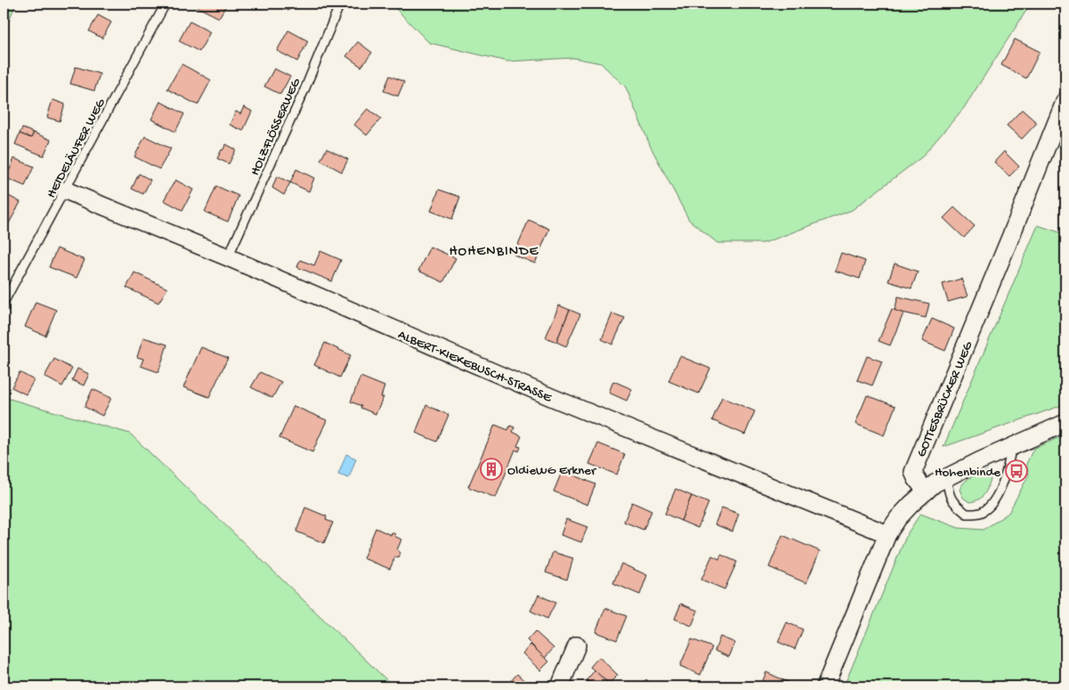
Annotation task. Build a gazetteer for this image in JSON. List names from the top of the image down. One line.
{"streets":{"street":["ALBERT-KIEKEBUSCH-STRASSE","GOTTESBRÜCKER WEG"],"lane":["HOLZFLÖSSERWEG","HEIDELÄUFER WEG"]},"crossings":[["HOLZFLÖSSERWEG","ALBERT-KIEKEBUSCH-STRASSE"],["HEIDELÄUFER WEG","ALBERT-KIEKEBUSCH-STRASSE"]],"districts":["HOHENBINDE"],"places":{"building":["OldieWG Erkner"],"bus stop":["Hohenbinde"]}}
